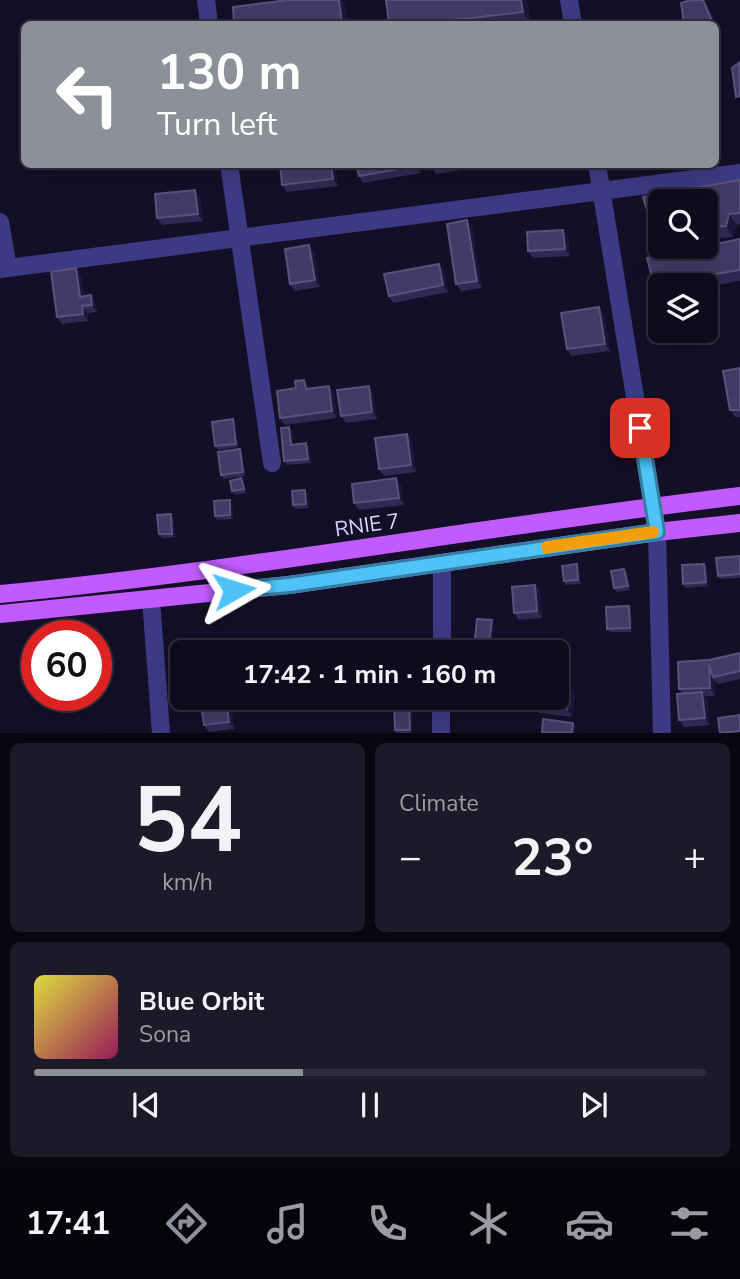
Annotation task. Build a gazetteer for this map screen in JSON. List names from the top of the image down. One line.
{"streets":{"main road":["RNIE 7"]},"page":{"turn":["130 m","Turn left"],"limit":"60","trip":"17:42 · 1 min · 160 m","tile":[["54","km/h"],"Climate"],"heat":["−","23°","+"],"song":["Blue Orbit","Sona"],"tabs":"17:41"}}
